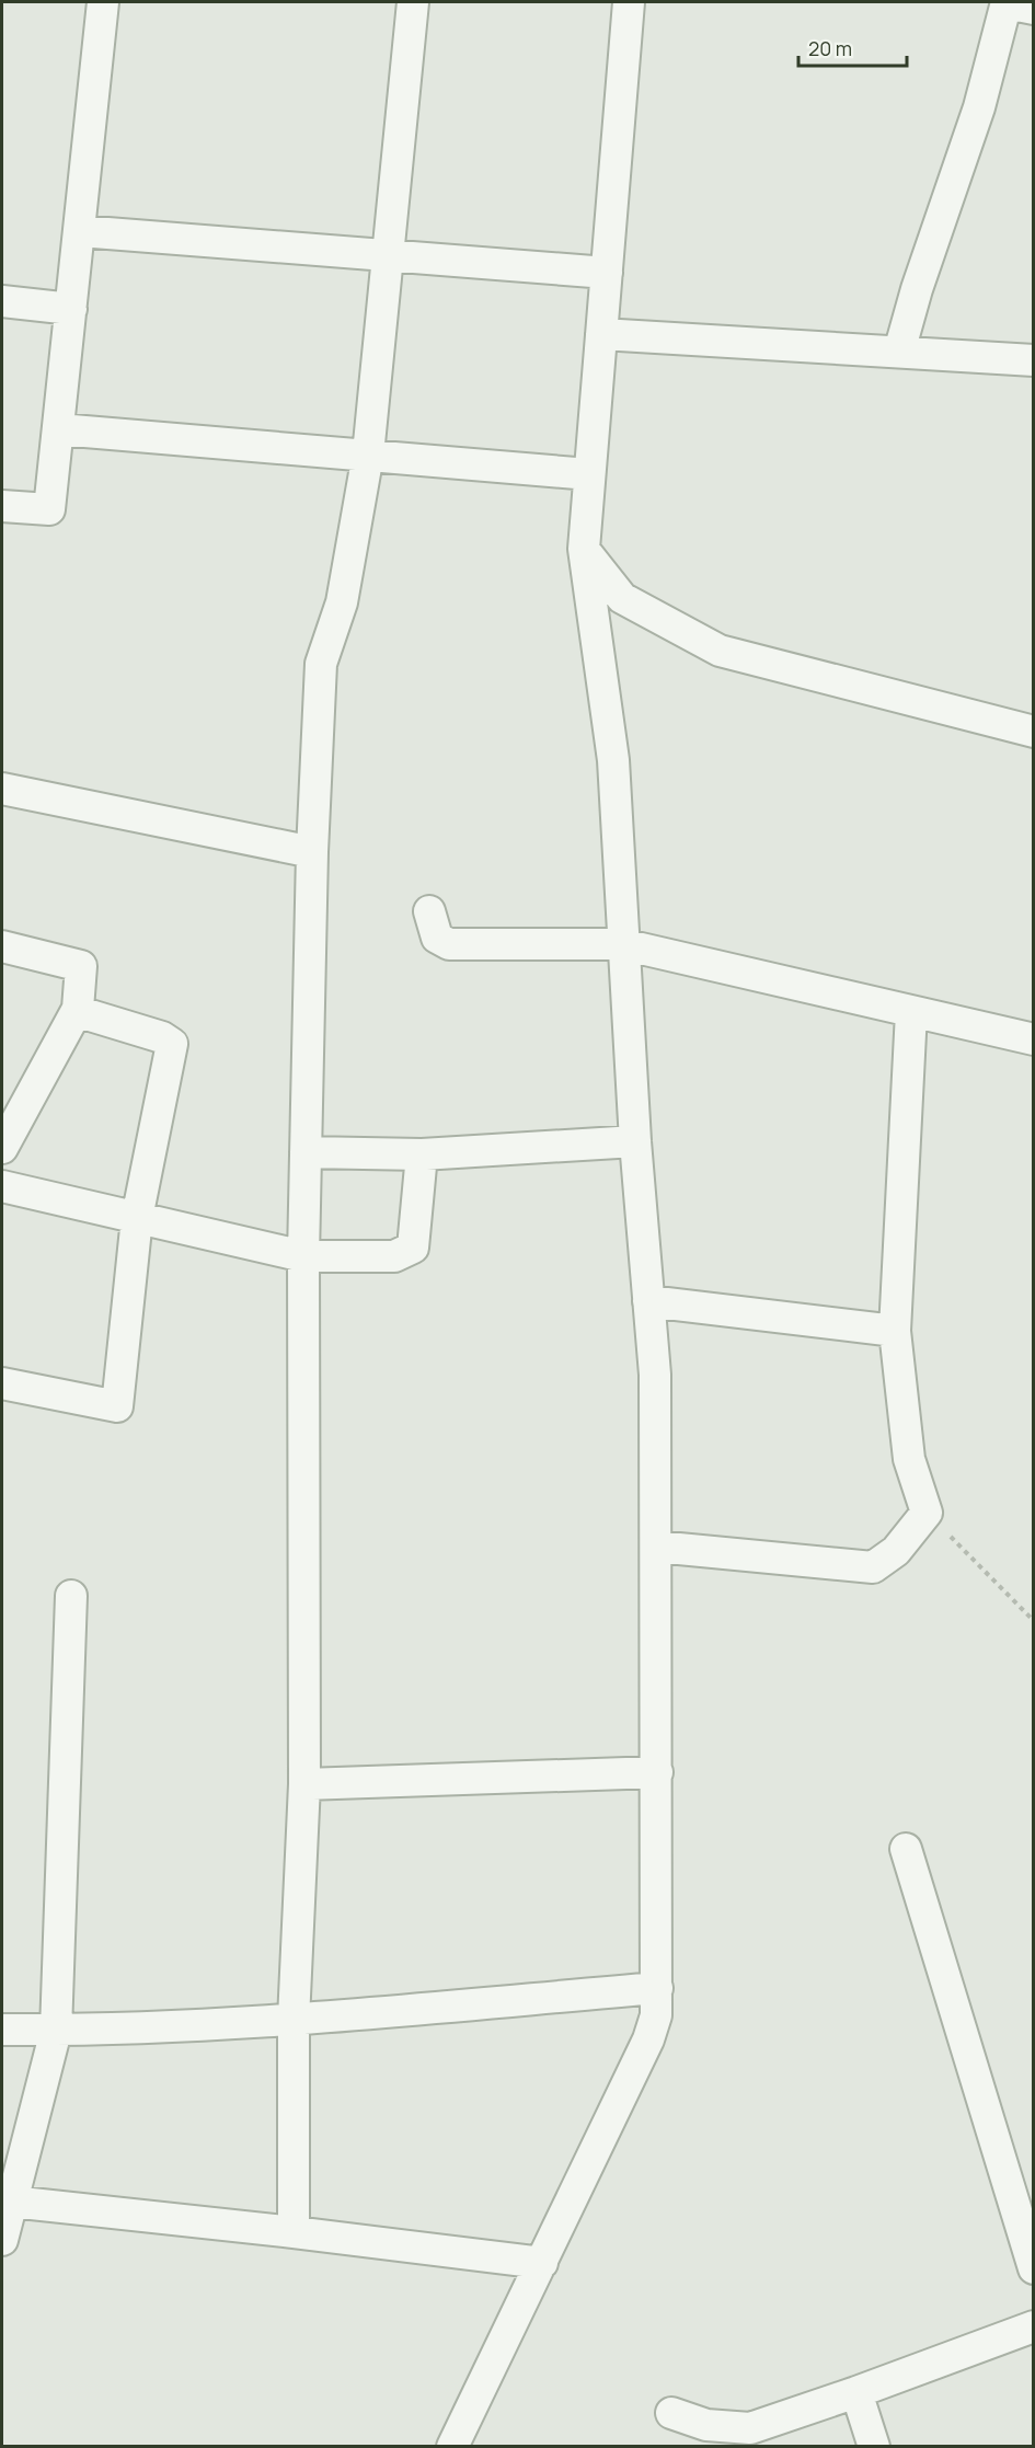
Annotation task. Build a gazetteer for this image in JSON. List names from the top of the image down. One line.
{"scale_bar":"20 m"}
